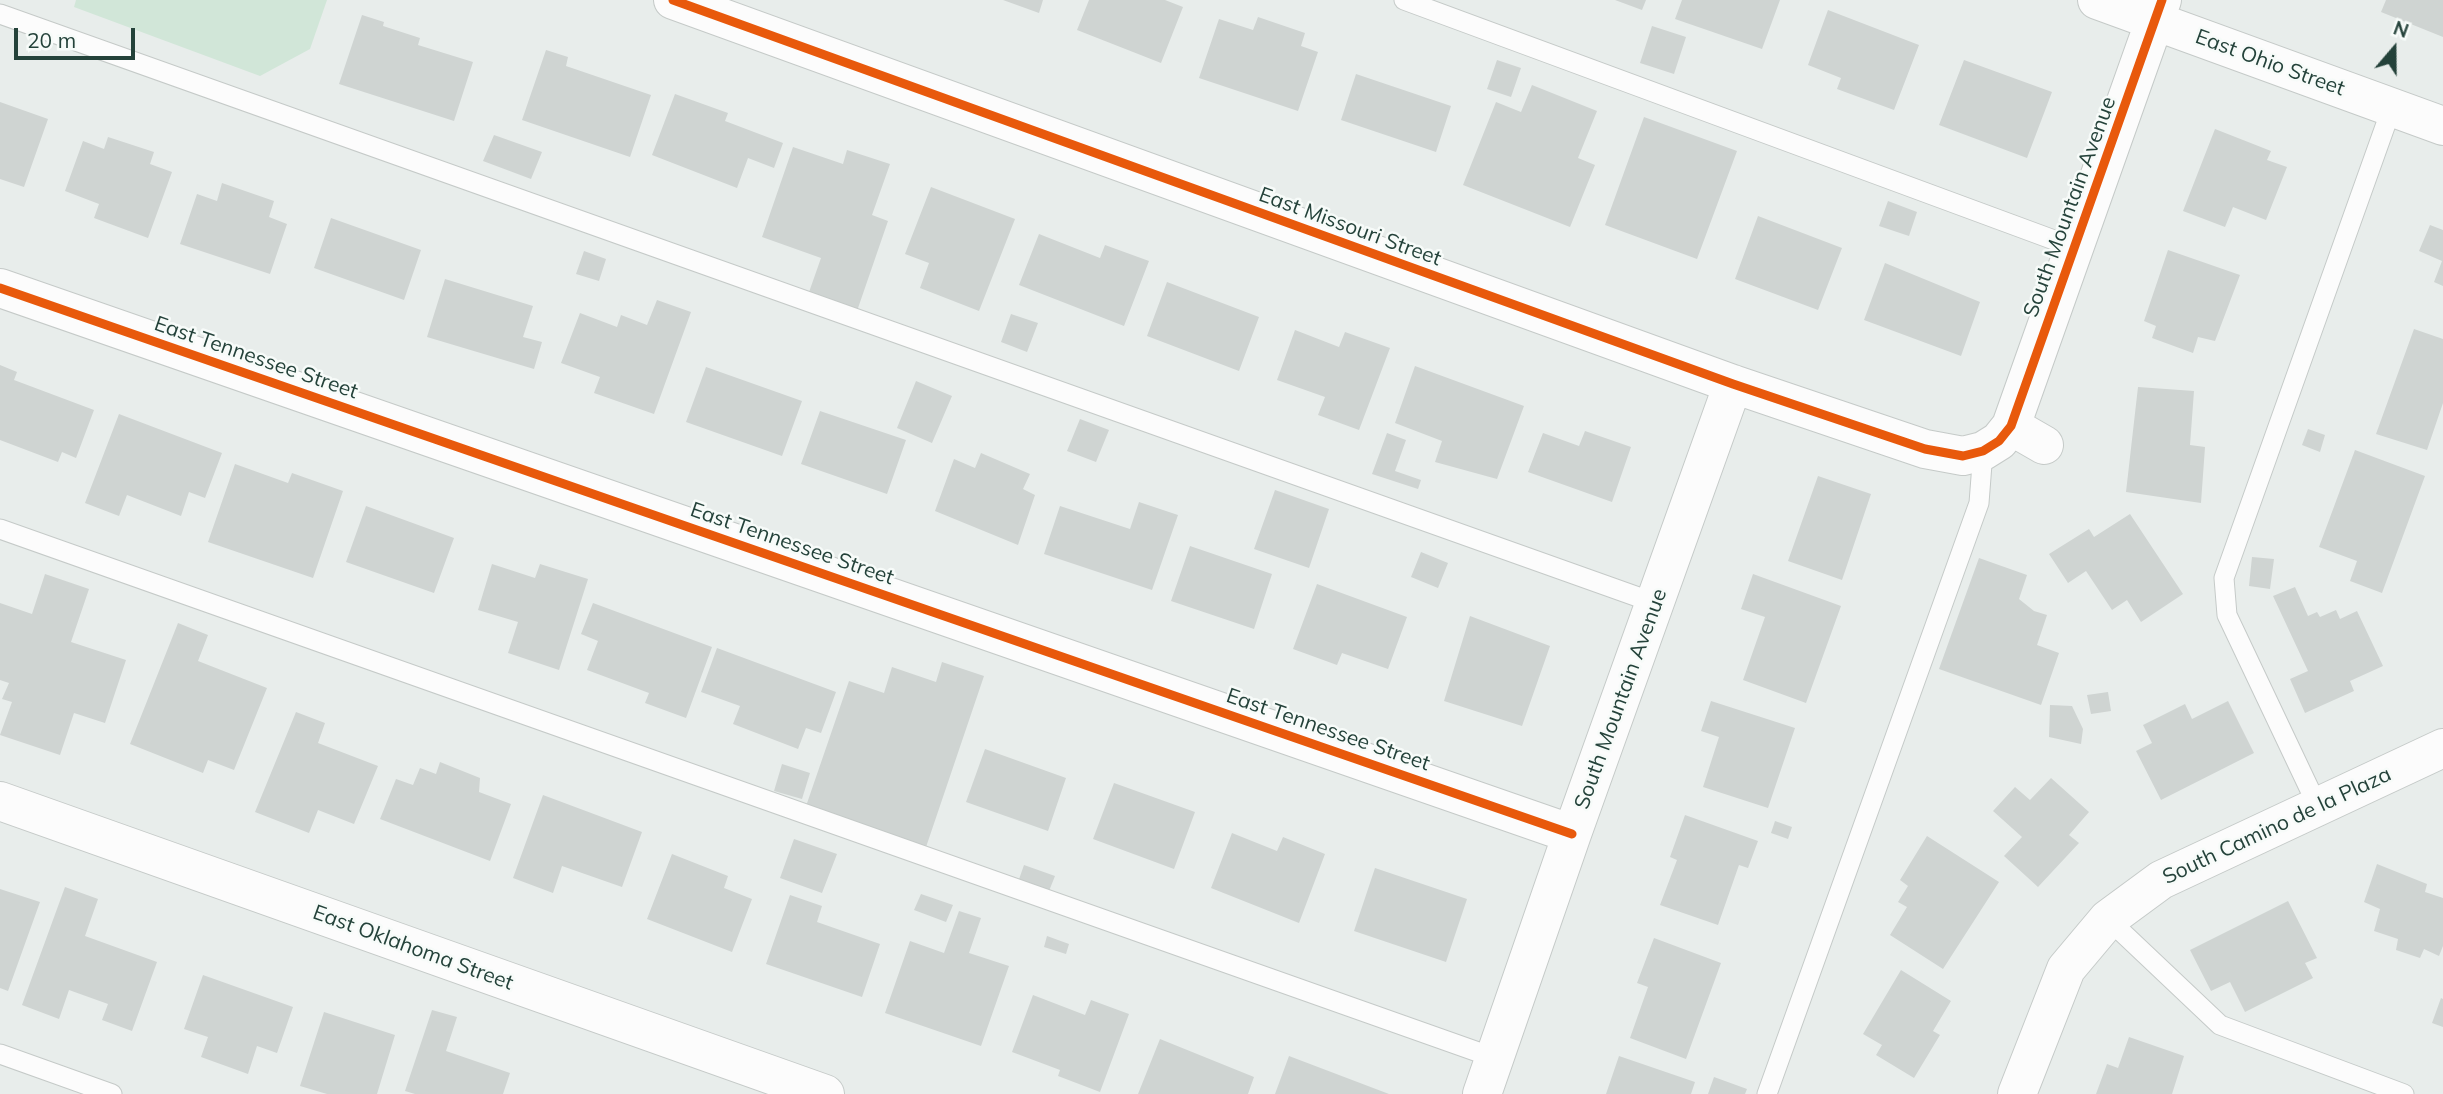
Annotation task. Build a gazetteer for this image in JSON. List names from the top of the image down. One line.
{"streets":{"street":["East Ohio Street","South Mountain Avenue","East Missouri Street","East Tennessee Street","South Camino de la Plaza","East Oklahoma Street"]},"crossings":[["East Ohio Street","South Mountain Avenue"],["South Mountain Avenue","East Missouri Street"],["South Mountain Avenue","East Tennessee Street"]],"scale_bar":"20 m","north":"top"}
